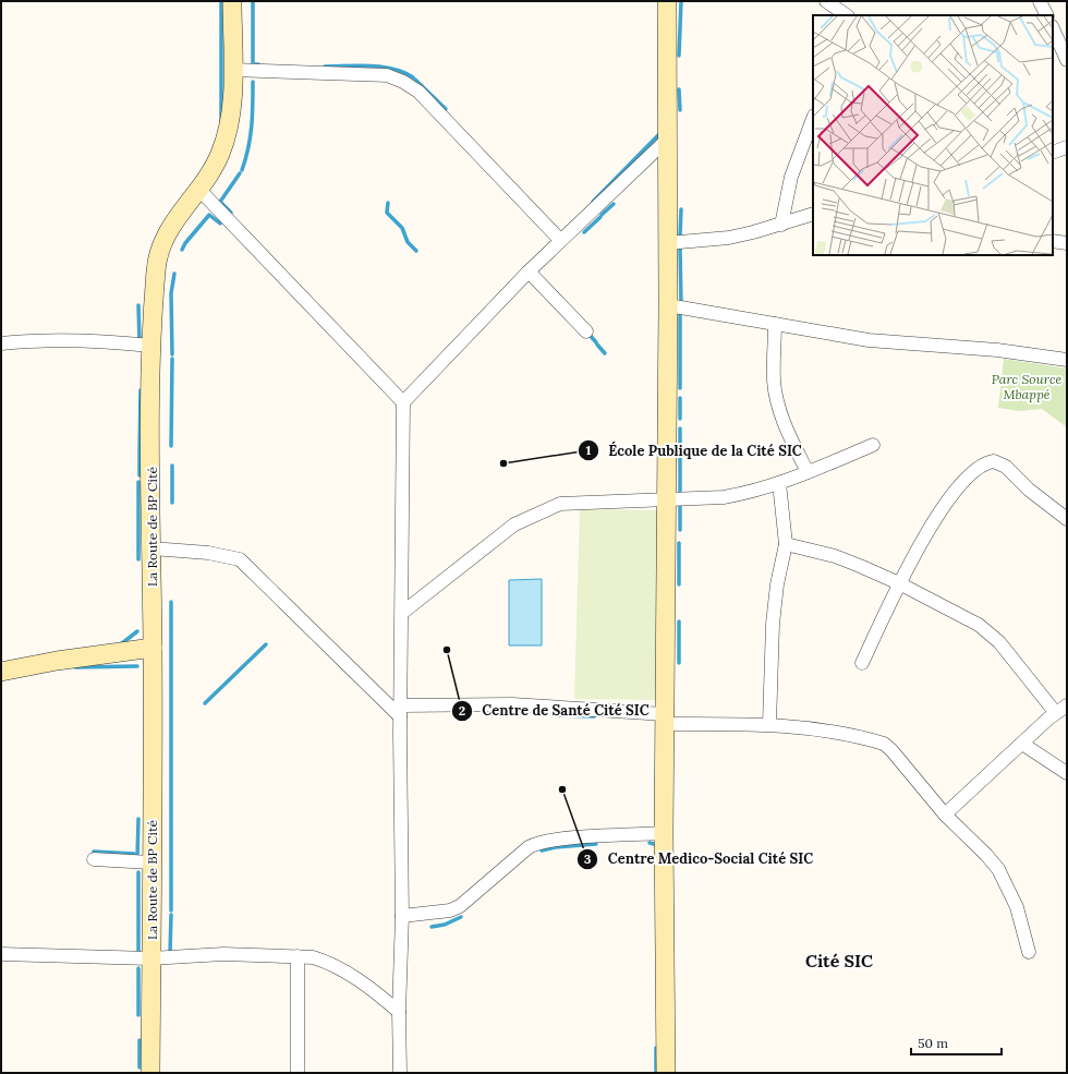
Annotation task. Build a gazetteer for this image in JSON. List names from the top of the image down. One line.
{"streets":{"street":["La Route de BP Cité"]},"districts":["Cité SIC"],"parks":["Parc Source Mbappé"],"places":["École Publique de la Cité SIC","Centre de Santé Cité SIC","Centre Medico-Social Cité SIC"],"scale_bar":"50 m"}
